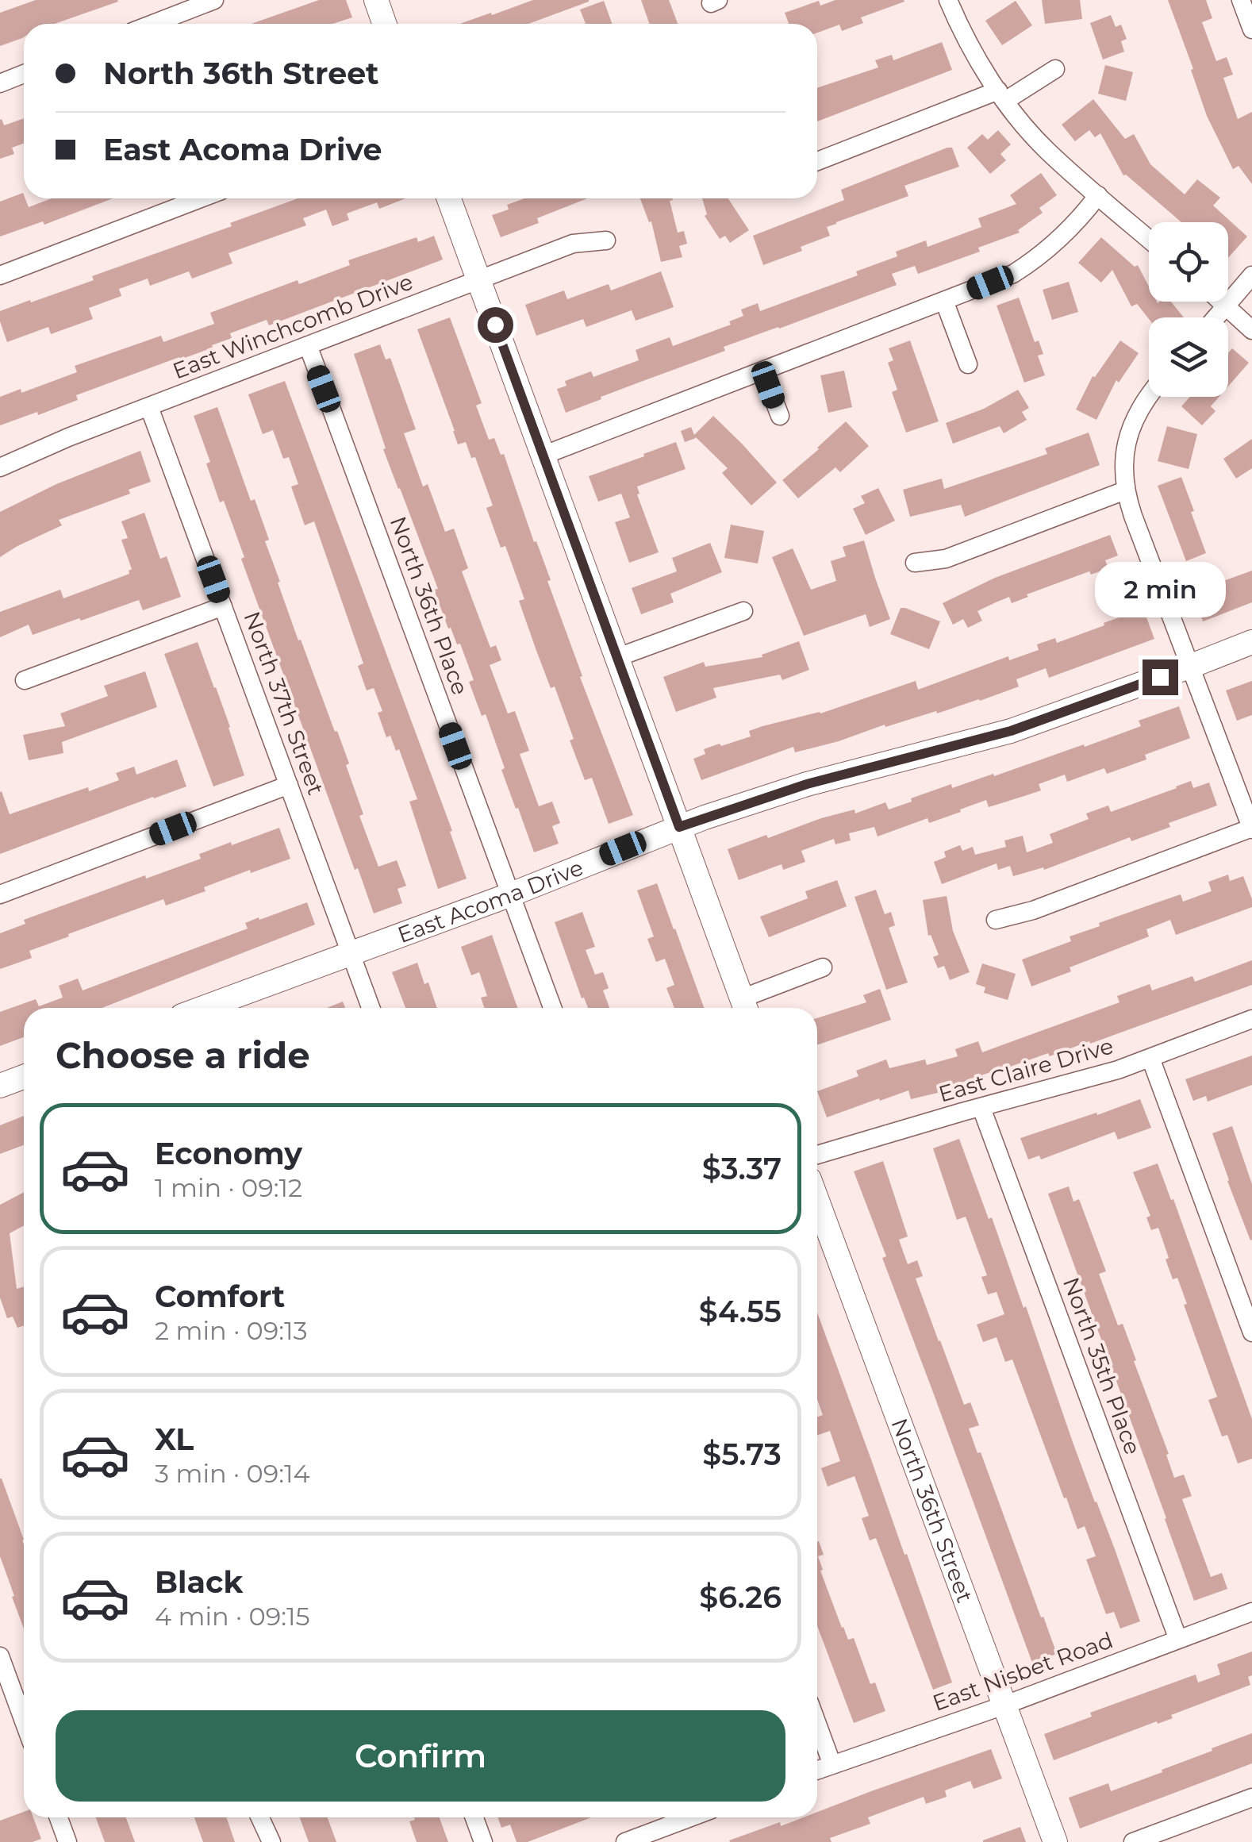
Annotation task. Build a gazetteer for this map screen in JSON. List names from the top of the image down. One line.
{"streets":{"street":["East Winchcomb Drive","North 36th Place","North 37th Street","East Acoma Drive","East Claire Drive","North 35th Place","North 36th Street","East Nisbet Road"]},"crossings":[["East Winchcomb Drive","North 36th Place"],["East Winchcomb Drive","North 37th Street"],["North 36th Place","East Acoma Drive"],["North 37th Street","East Acoma Drive"],["East Claire Drive","North 35th Place"],["North 35th Place","East Nisbet Road"],["North 36th Street","East Nisbet Road"]],"page":{"banner":["North 36th Street","East Acoma Drive"],"bubble":"2 min","heading":"Choose a ride","list":[{"name":"Economy","note":"1 min · 09:12","value":"$3.37"},{"name":"Comfort","note":"2 min · 09:13","value":"$4.55"},{"name":"XL","note":"3 min · 09:14","value":"$5.73"},{"name":"Black","note":"4 min · 09:15","value":"$6.26"}],"buttons":"Confirm"}}
